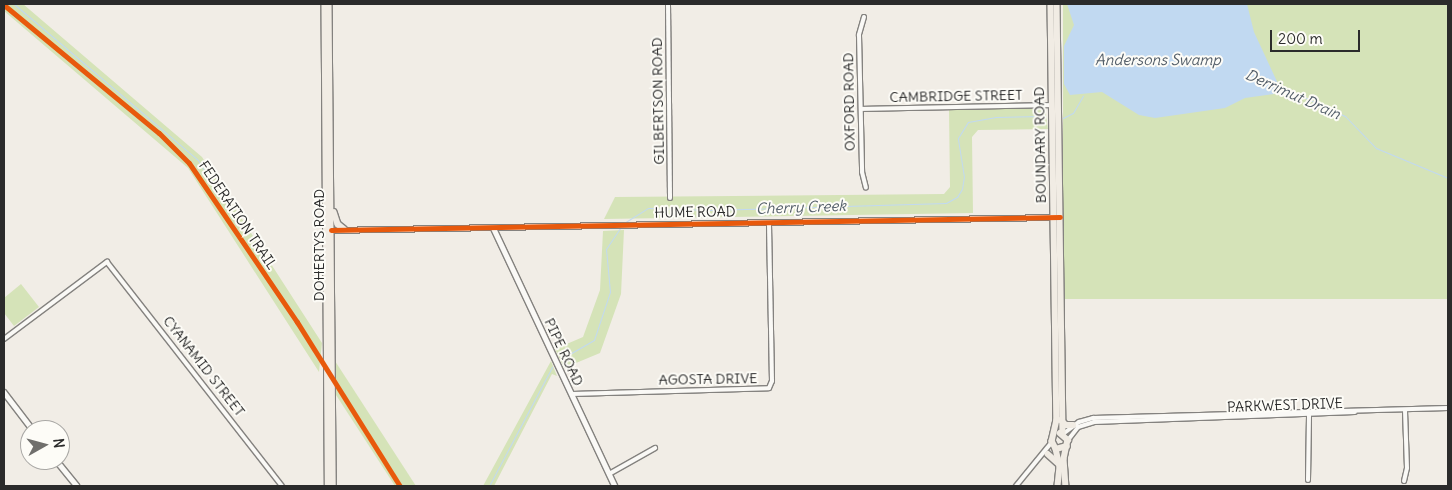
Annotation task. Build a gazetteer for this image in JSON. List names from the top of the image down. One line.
{"streets":{"main road":["BOUNDARY ROAD","DOHERTYS ROAD"],"street":["CAMBRIDGE STREET","GILBERTSON ROAD","OXFORD ROAD","HUME ROAD","PIPE ROAD","CYANAMID STREET","AGOSTA DRIVE","PARKWEST DRIVE"],"cycle path":["FEDERATION TRAIL"]},"crossings":[["CAMBRIDGE STREET","OXFORD ROAD"],["CAMBRIDGE STREET","BOUNDARY ROAD"],["BOUNDARY ROAD","HUME ROAD"],["HUME ROAD","DOHERTYS ROAD"],["HUME ROAD","PIPE ROAD"],["HUME ROAD","AGOSTA DRIVE"],["PIPE ROAD","AGOSTA DRIVE"]],"water":["Andersons Swamp","Derrimut Drain","Cherry Creek"],"scale_bar":"200 m","north":"right"}
